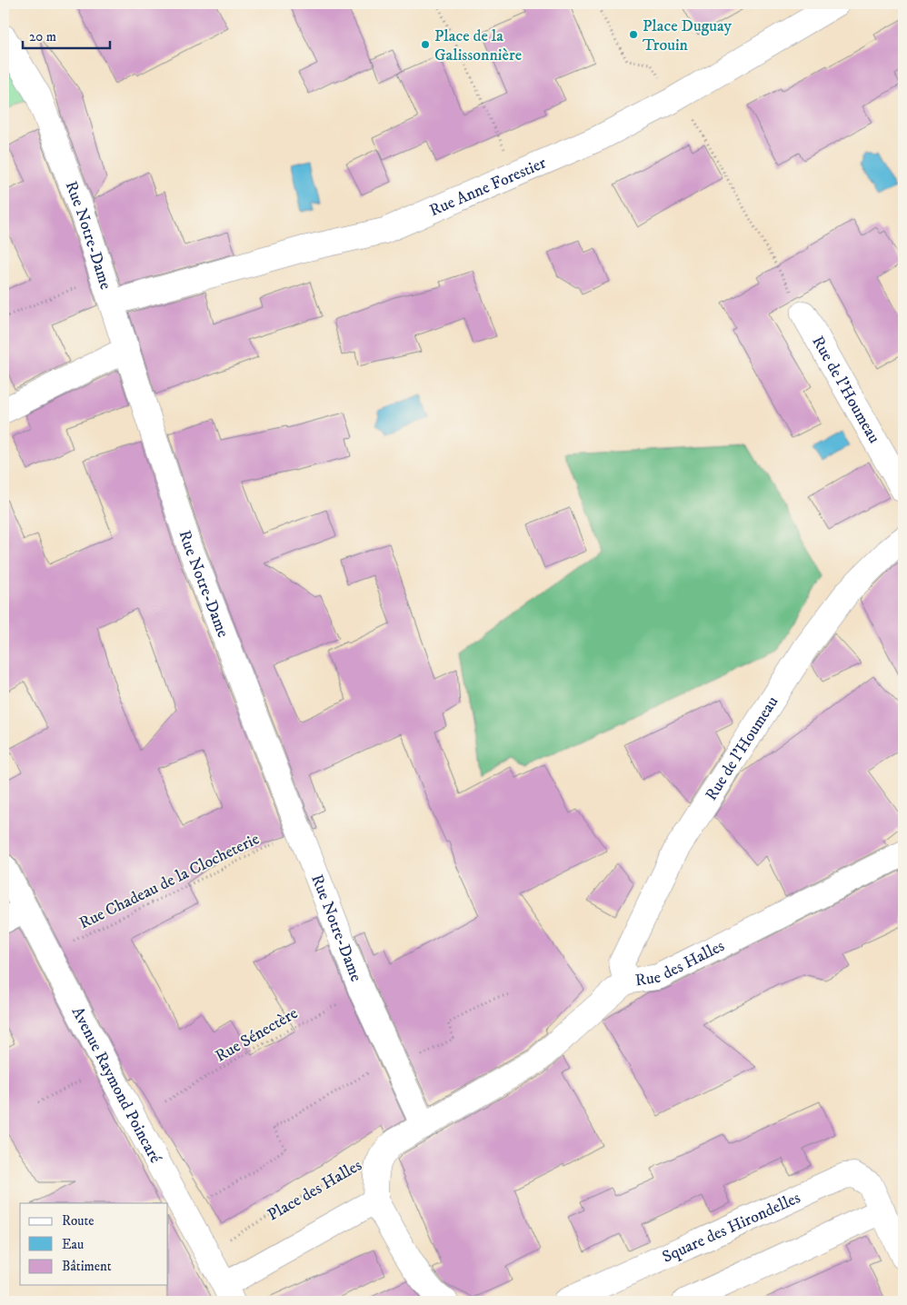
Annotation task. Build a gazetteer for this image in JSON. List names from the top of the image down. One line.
{"streets":{"street":["Rue Anne Forestier","Rue Notre-Dame","Rue de l'Houmeau","Rue des Halles","Avenue Raymond Poincaré","Place des Halles","Square des Hirondelles"],"path":["Rue Chadeau de la Clocheterie","Rue Sénectère"]},"crossings":[["Rue Anne Forestier","Rue Notre-Dame"],["Rue Notre-Dame","Rue Chadeau de la Clocheterie"],["Rue Notre-Dame","Rue des Halles"],["Rue Notre-Dame","Rue Sénectère"],["Rue de l'Houmeau","Rue des Halles"],["Rue Chadeau de la Clocheterie","Avenue Raymond Poincaré"],["Rue des Halles","Place des Halles"],["Avenue Raymond Poincaré","Place des Halles"]],"places":["Place Duguay Trouin","Place de la Galissonnière"],"legend":["Route","Eau","Bâtiment"],"scale_bar":"20 m"}
